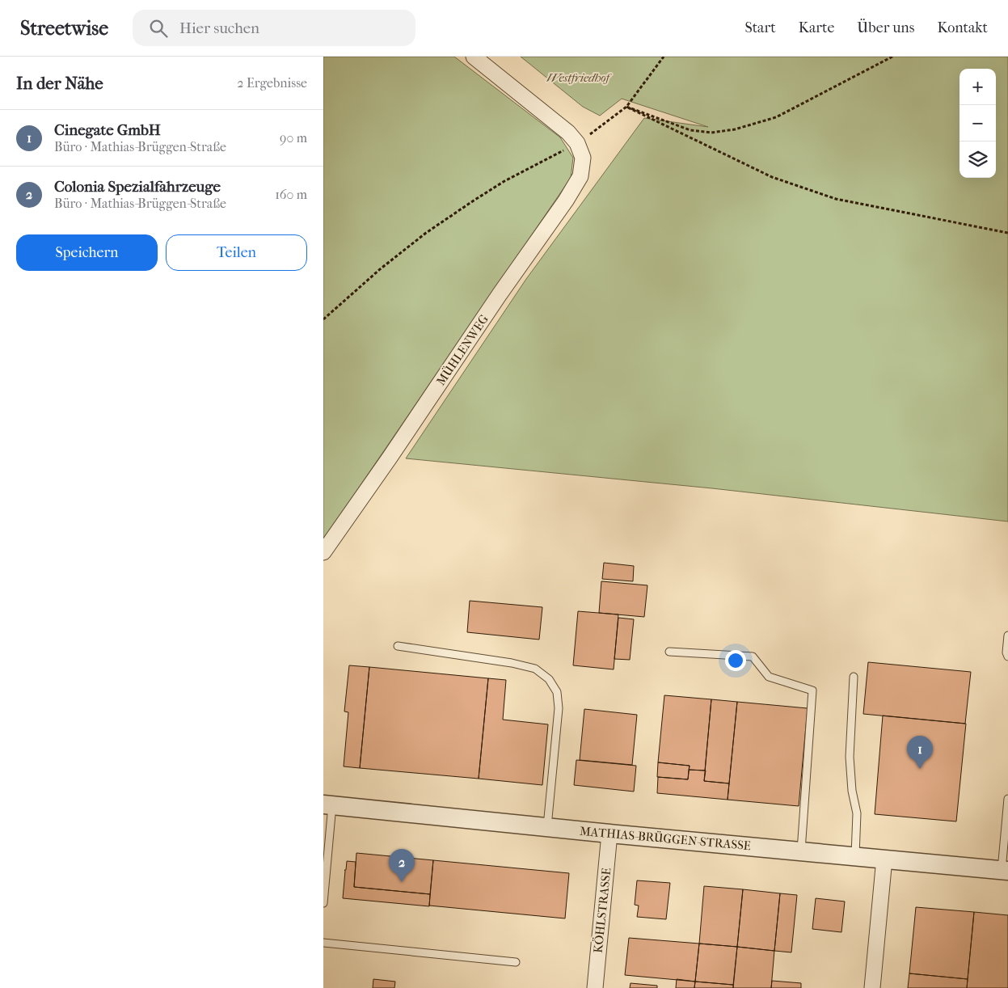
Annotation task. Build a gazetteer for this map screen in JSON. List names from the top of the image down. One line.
{"streets":{"street":["MÜHLENWEG","MATHIAS-BRÜGGEN-STRASSE","KÖHLSTRASSE"]},"crossings":[["MATHIAS-BRÜGGEN-STRASSE","KÖHLSTRASSE"]],"parks":["Westfriedhof"],"page":{"header":"Streetwise","search":"Hier suchen","nav":["Start","Karte","Über uns","Kontakt"],"heading":["In der Nähe","2 Ergebnisse"],"map_buttons":["+","−"],"list":[{"mark":"1","name":"Cinegate GmbH","note":"Büro · Mathias-Brüggen-Straße","value":"90 m"},{"mark":"2","name":"Colonia Spezialfahrzeuge","note":"Büro · Mathias-Brüggen-Straße","value":"160 m"}],"buttons":["Speichern","Teilen"],"pins":["1","2"]}}
